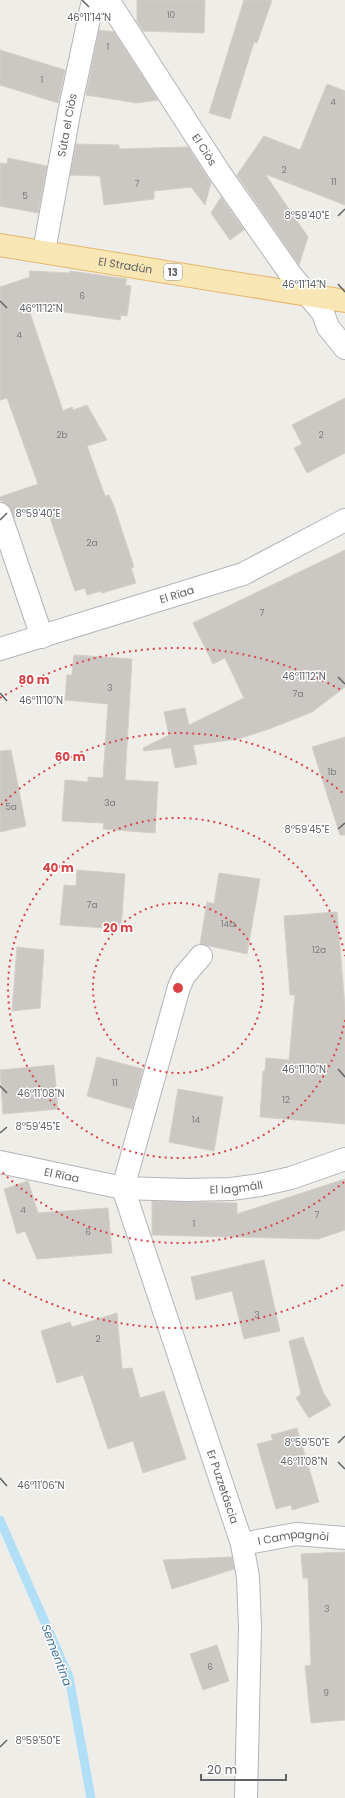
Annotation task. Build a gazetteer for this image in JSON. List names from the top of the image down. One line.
{"streets":{"main road":["El Stradún","13"],"street":["Súta el Ciòs","El Ciòs","El Rïaa","El Iagmáll","Er Puzzetáscia","I Campagnòi"]},"crossings":[["Súta el Ciòs","El Stradún"],["El Ciòs","El Stradún"],["El Rïaa","El Iagmáll"],["El Rïaa","Er Puzzetáscia"],["El Iagmáll","Er Puzzetáscia"],["Er Puzzetáscia","I Campagnòi"]],"water":["Sementina"],"house_numbers":["10","1","1","4","2","11","7","5","6","4","2b","2","2a","7","3","7a","1b","3a","5a","7a","14a","12a","11","12","14","4","7","1","6","3","2","3","6","9"],"scale_bar":"20 m","coordinates":["46°11'14\"N","8°59'40\"E","46°11'12\"N","46°11'10\"N","8°59'45\"E","46°11'08\"N","8°59'50\"E","46°11'06\"N"],"rings":["80 m","60 m","40 m","20 m"]}
